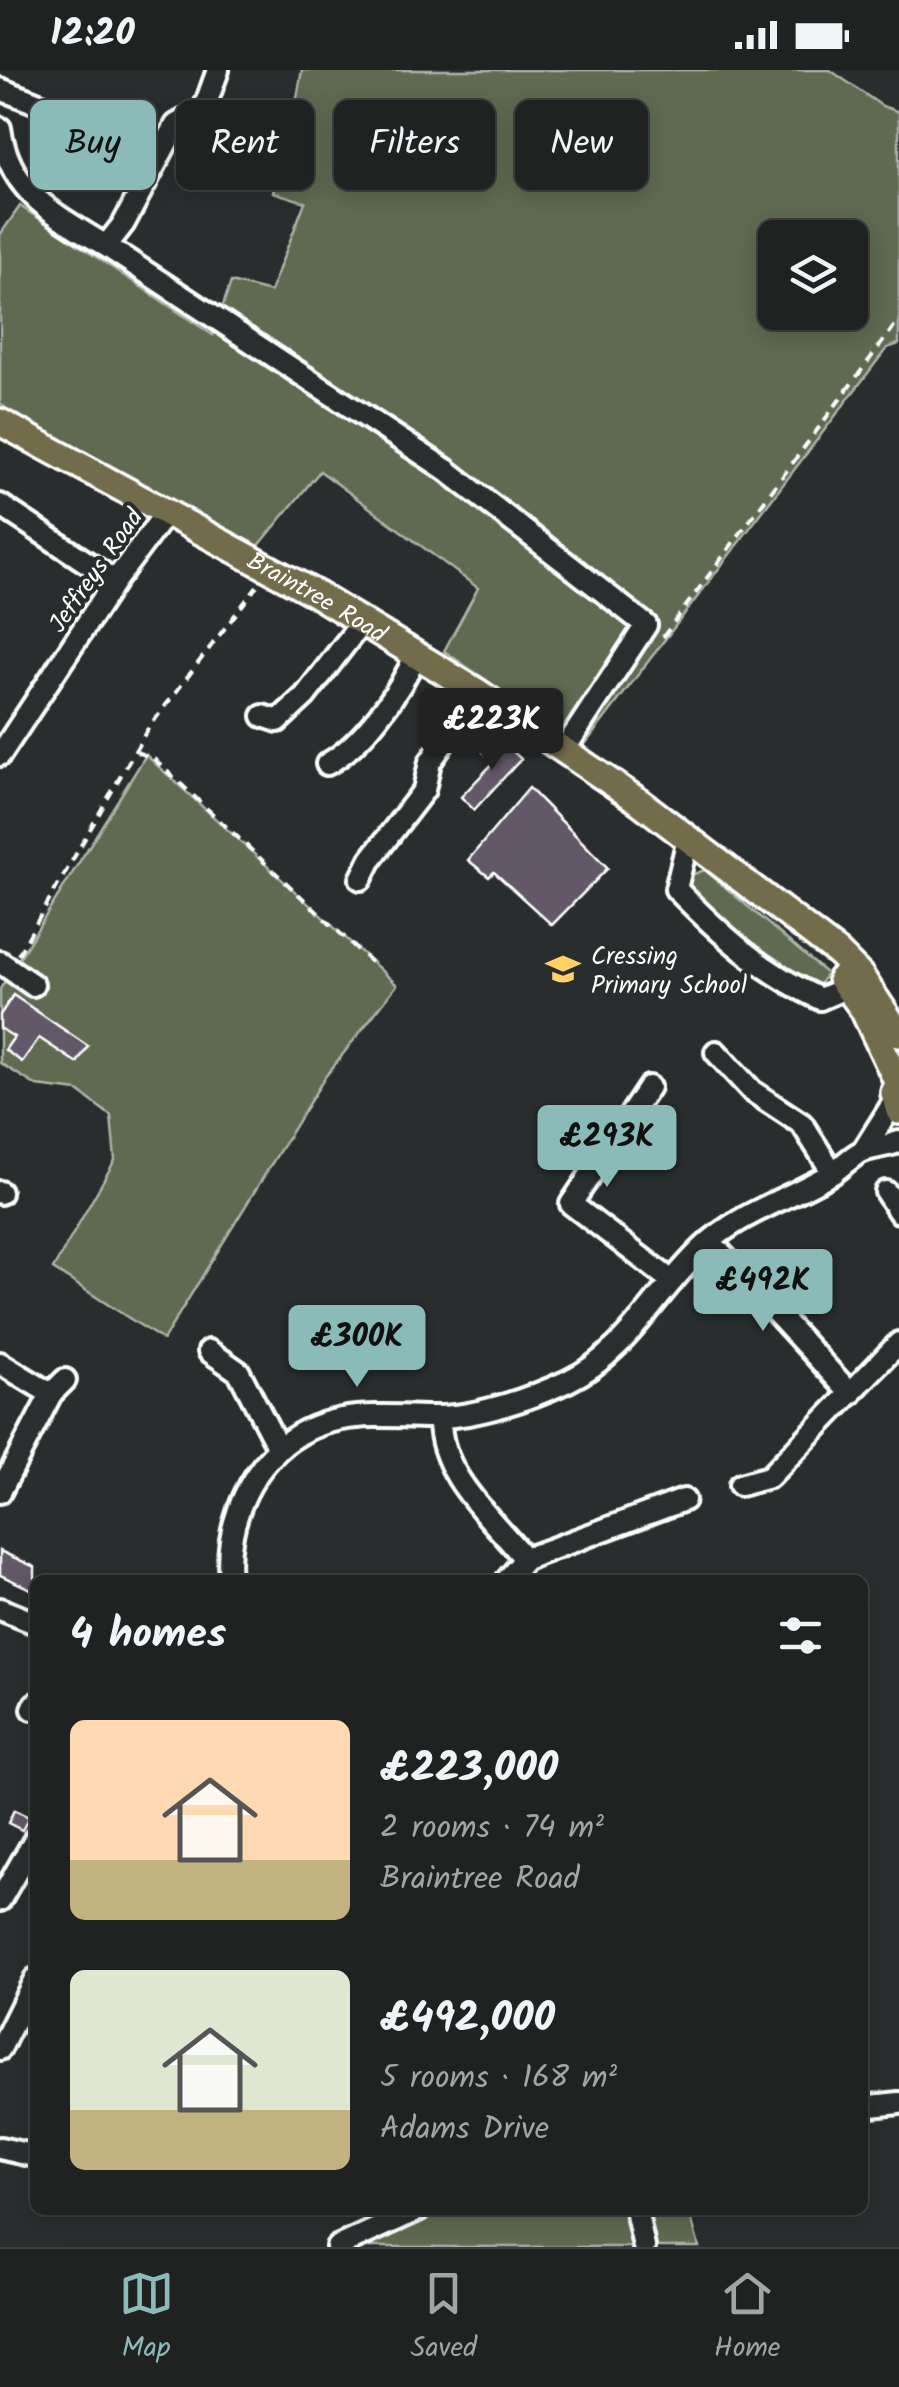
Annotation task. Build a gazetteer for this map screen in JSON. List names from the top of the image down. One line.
{"streets":{"main road":["Braintree Road"],"street":["Jeffreys Road"]},"crossings":[["Jeffreys Road","Braintree Road"]],"places":{"school or university":["Cressing Primary School"]},"page":{"status":"12:20","chip":["Buy","Rent","Filters","New"],"price":["£223K","£293K","£492K","£300K"],"heading":"4 homes","list":[{"name":"£223,000","note":"2 rooms · 74 m² · Braintree Road"},{"name":"£492,000","note":"5 rooms · 168 m² · Adams Drive"}],"tabs":["Map","Saved","Home"]}}
